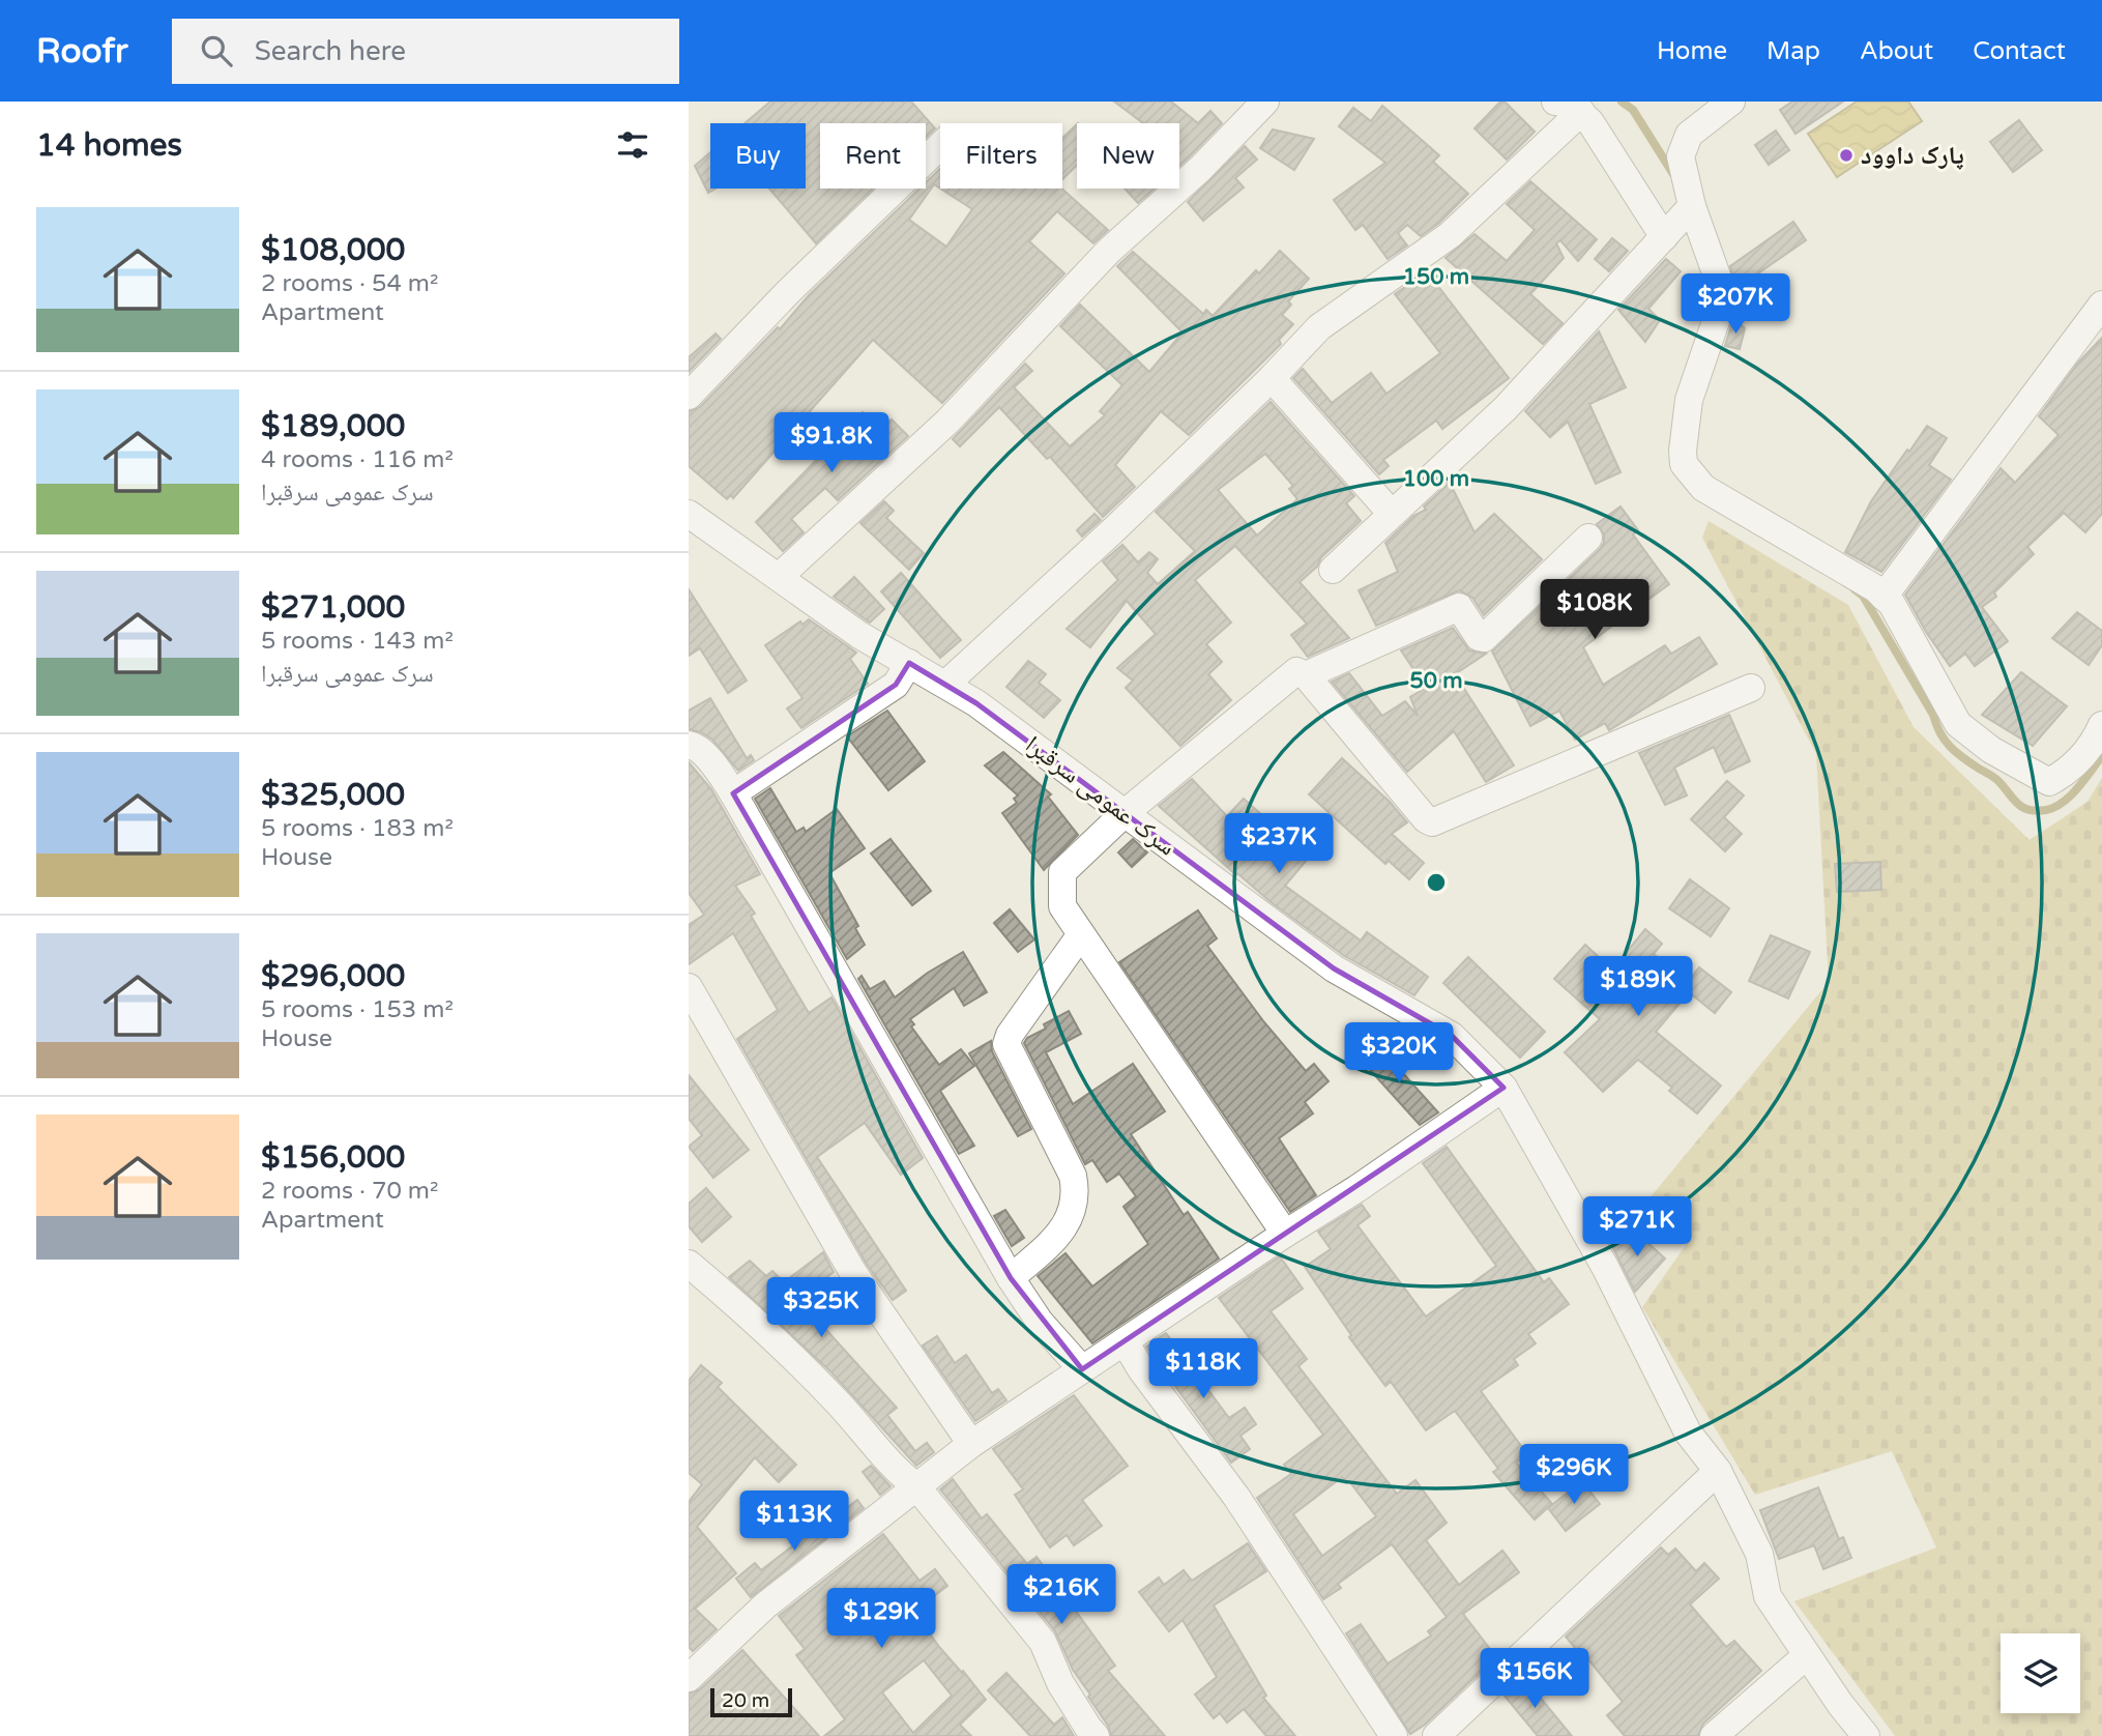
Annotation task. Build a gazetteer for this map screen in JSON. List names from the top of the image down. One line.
{"streets":{"street":["سرک عمومی سرقبرا"]},"places":["پارک داوود"],"scale_bar":"20 m","page":{"header":"Roofr","search":"Search here","nav":["Home","Map","About","Contact"],"heading":"14 homes","chip":["Buy","Rent","Filters","New"],"list":[{"name":"$108,000","note":"2 rooms · 54 m² · Apartment"},{"name":"$189,000","note":"4 rooms · 116 m² · سرک عمومی سرقبرا"},{"name":"$271,000","note":"5 rooms · 143 m² · سرک عمومی سرقبرا"},{"name":"$325,000","note":"5 rooms · 183 m² · House"},{"name":"$296,000","note":"5 rooms · 153 m² · House"},{"name":"$156,000","note":"2 rooms · 70 m² · Apartment"}],"price":["$207K","$91.8K","$108K","$237K","$189K","$320K","$271K","$325K","$118K","$296K","$113K","$216K","$129K","$156K"],"scale":"20 m"},"rings":["150 m","100 m","50 m"]}
